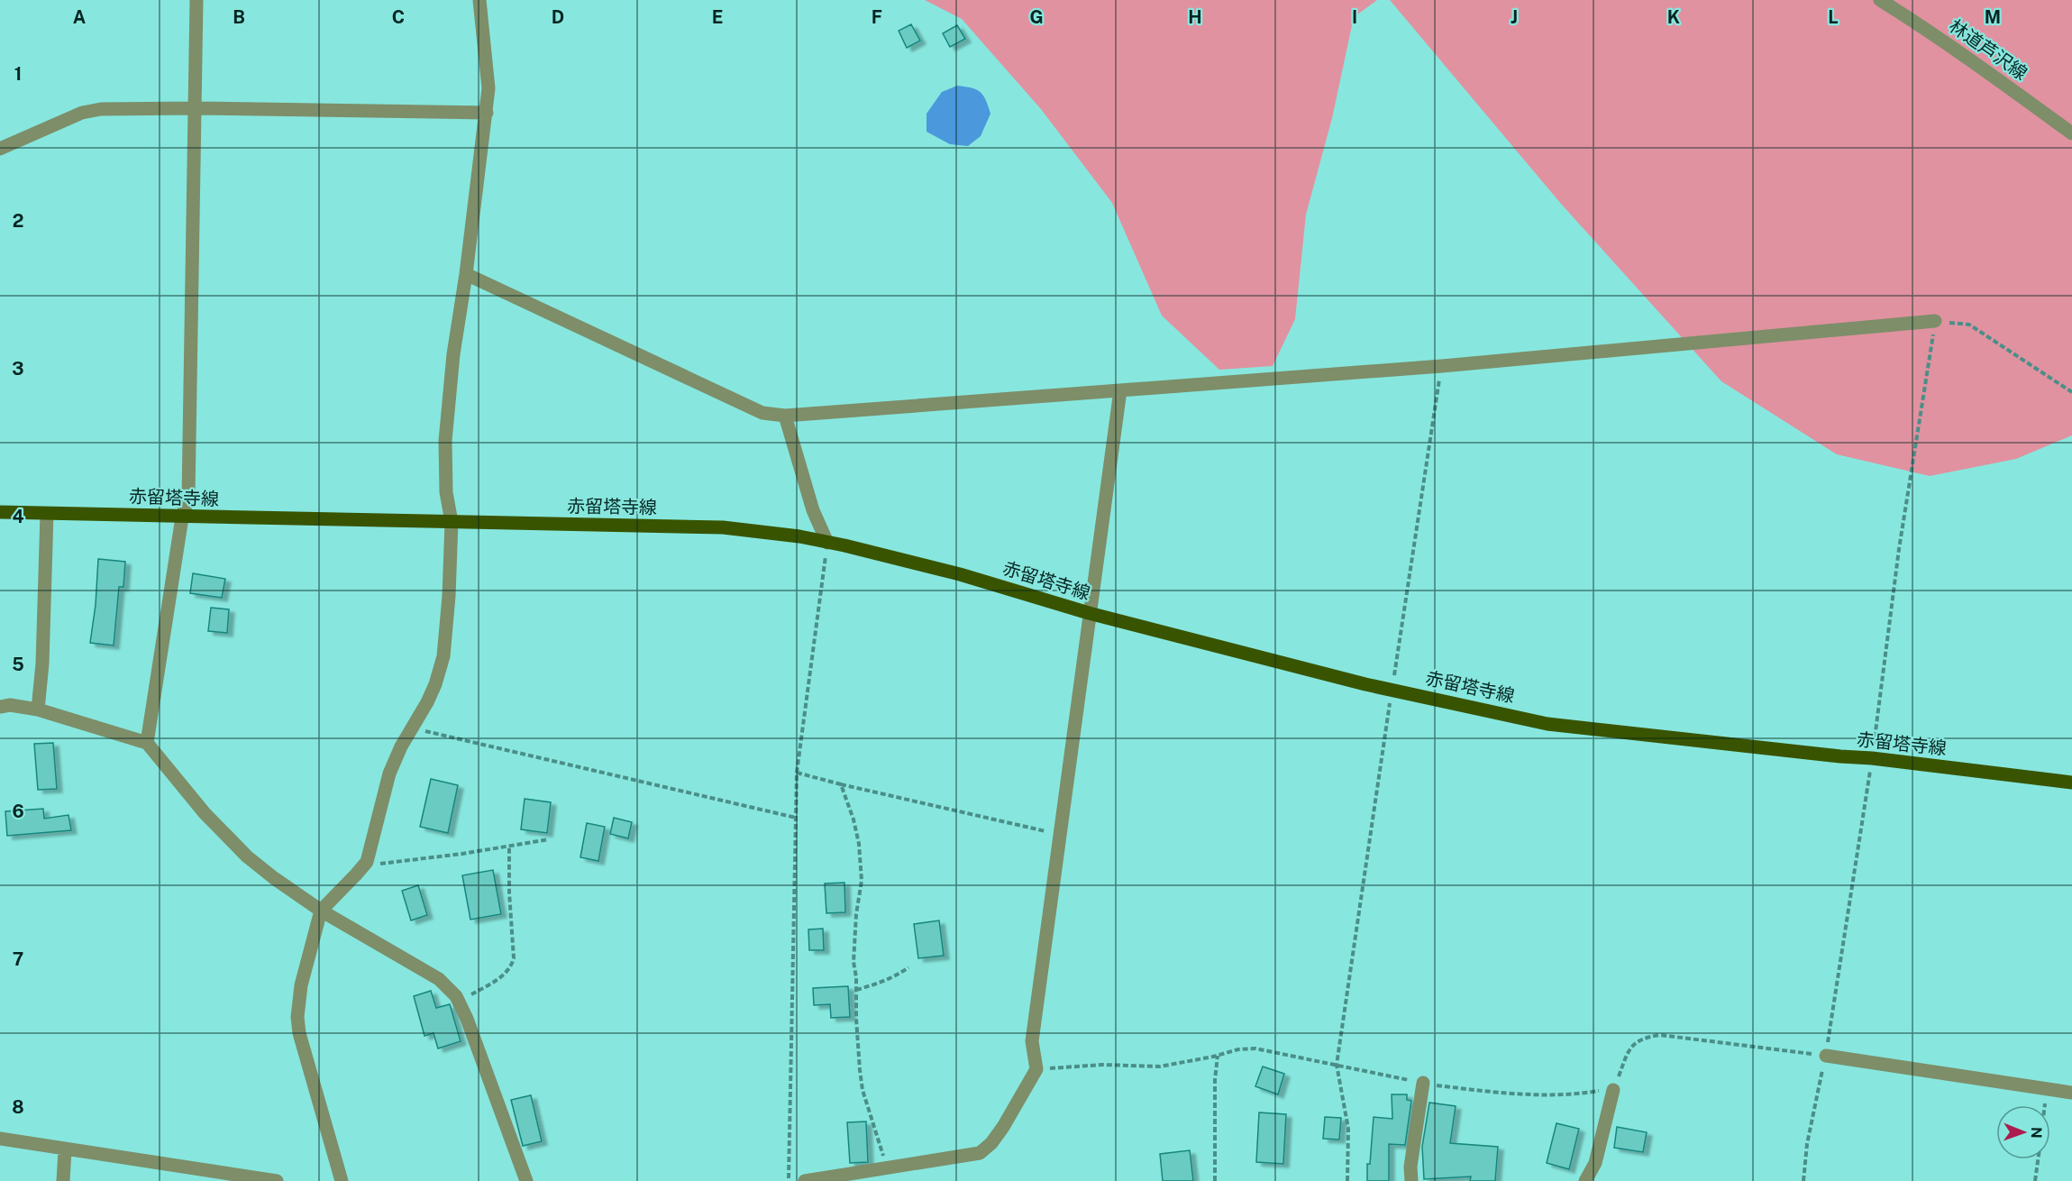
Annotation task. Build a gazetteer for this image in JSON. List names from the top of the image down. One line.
{"streets":{"main road":["赤留塔寺線"],"street":["林道芦沢線"]},"north":"right","grid":{"columns":["A","B","C","D","E","F","G","H","I","J","K","L","M"],"rows":["1","2","3","4","5","6","7","8"]}}
